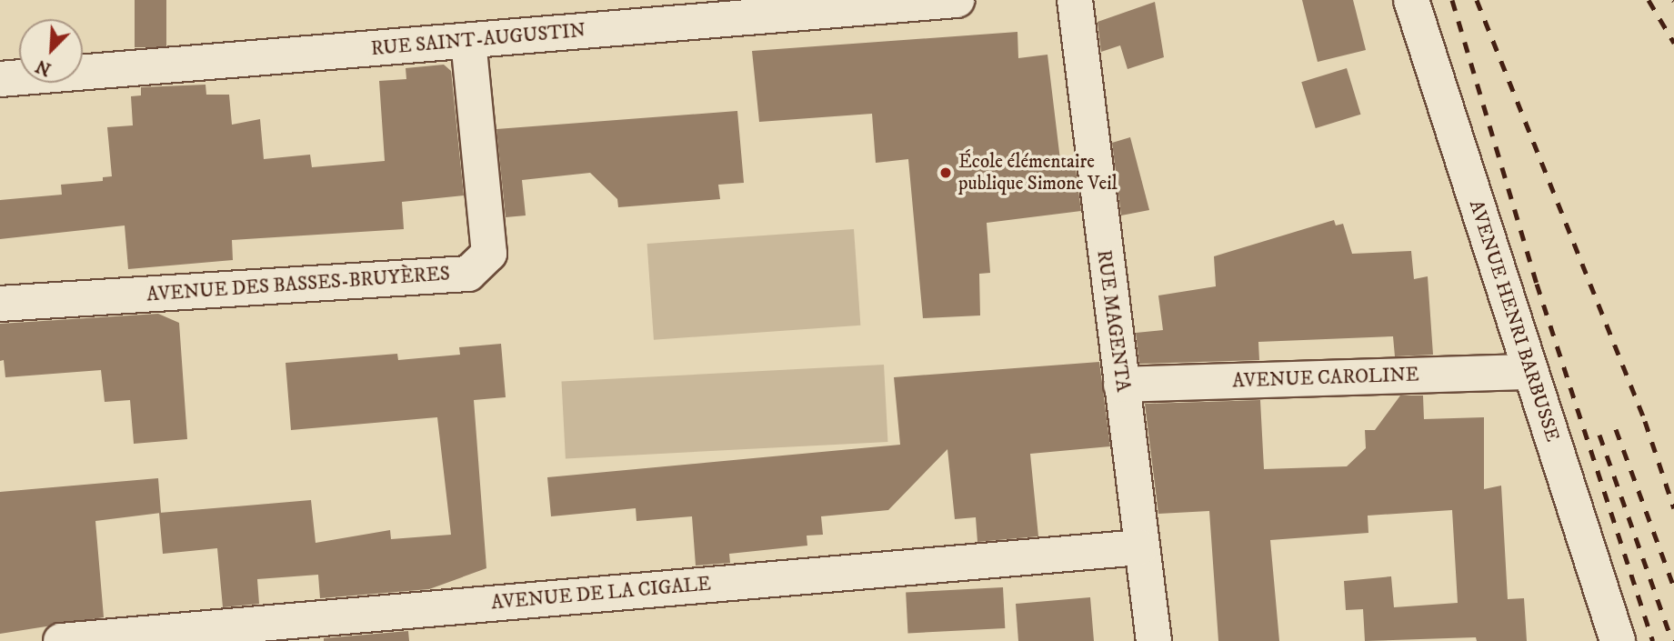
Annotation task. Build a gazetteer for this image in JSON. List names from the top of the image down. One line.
{"streets":{"street":["RUE SAINT-AUGUSTIN","AVENUE DES BASSES-BRUYÈRES","RUE MAGENTA","AVENUE HENRI BARBUSSE","AVENUE CAROLINE","AVENUE DE LA CIGALE"]},"crossings":[["RUE SAINT-AUGUSTIN","AVENUE DES BASSES-BRUYÈRES"],["RUE MAGENTA","AVENUE CAROLINE"],["RUE MAGENTA","AVENUE DE LA CIGALE"],["AVENUE HENRI BARBUSSE","AVENUE CAROLINE"]],"places":["École élémentaire publique Simone Veil"],"north":"bottom left"}
